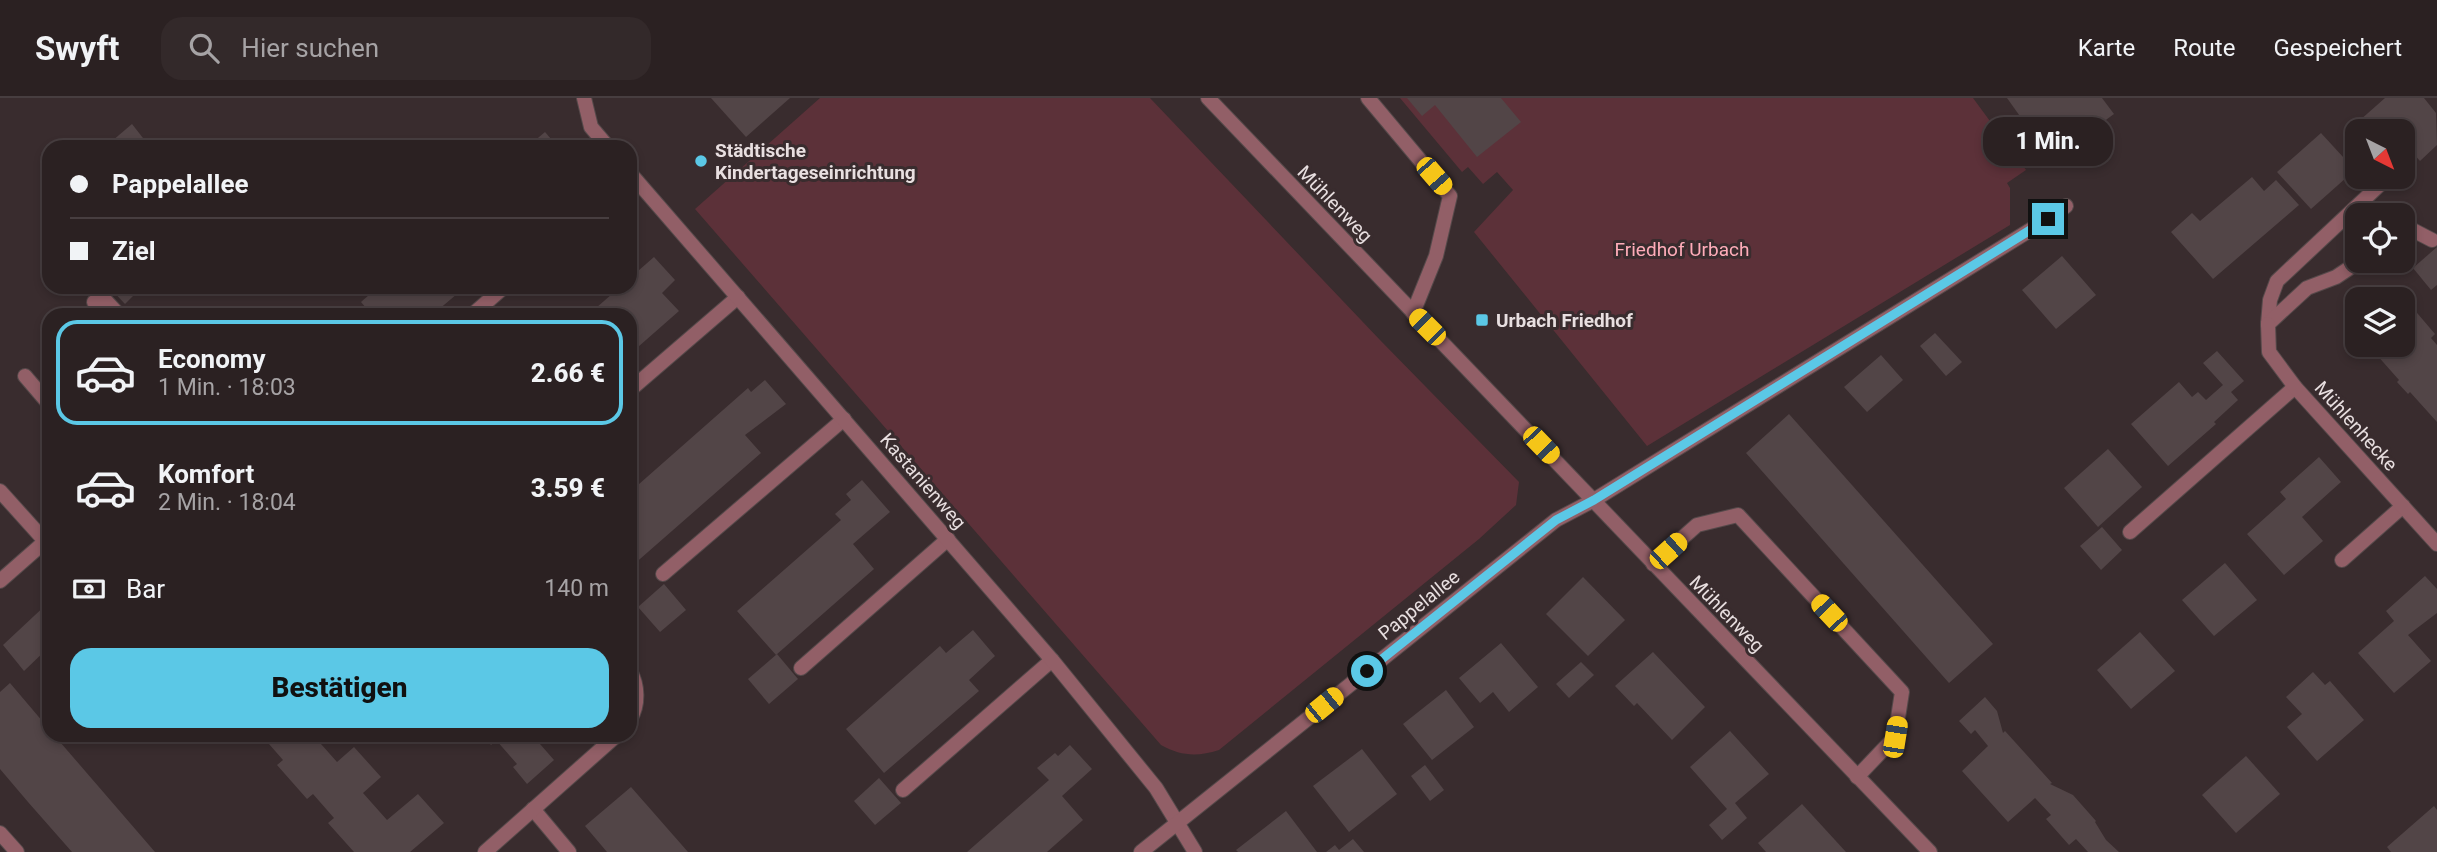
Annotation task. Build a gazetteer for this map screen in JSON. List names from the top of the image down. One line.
{"streets":{"street":["Mühlenweg","Mühlenhecke","Kastanienweg","Pappelallee"]},"crossings":[["Mühlenweg","Pappelallee"],["Kastanienweg","Pappelallee"]],"parks":["Friedhof Urbach"],"places":{"other":["Städtische Kindertageseinrichtung"],"transit":["Urbach Friedhof"]},"north":"bottom right","page":{"header":"Swyft","search":"Hier suchen","nav":["Karte","Route","Gespeichert"],"bubble":"1 Min.","banner":["Pappelallee","Ziel"],"list":[{"name":"Economy","note":"1 Min. · 18:03","value":"2.66 €"},{"name":"Komfort","note":"2 Min. · 18:04","value":"3.59 €"}],"pay":["Bar","140 m"],"buttons":"Bestätigen"}}
